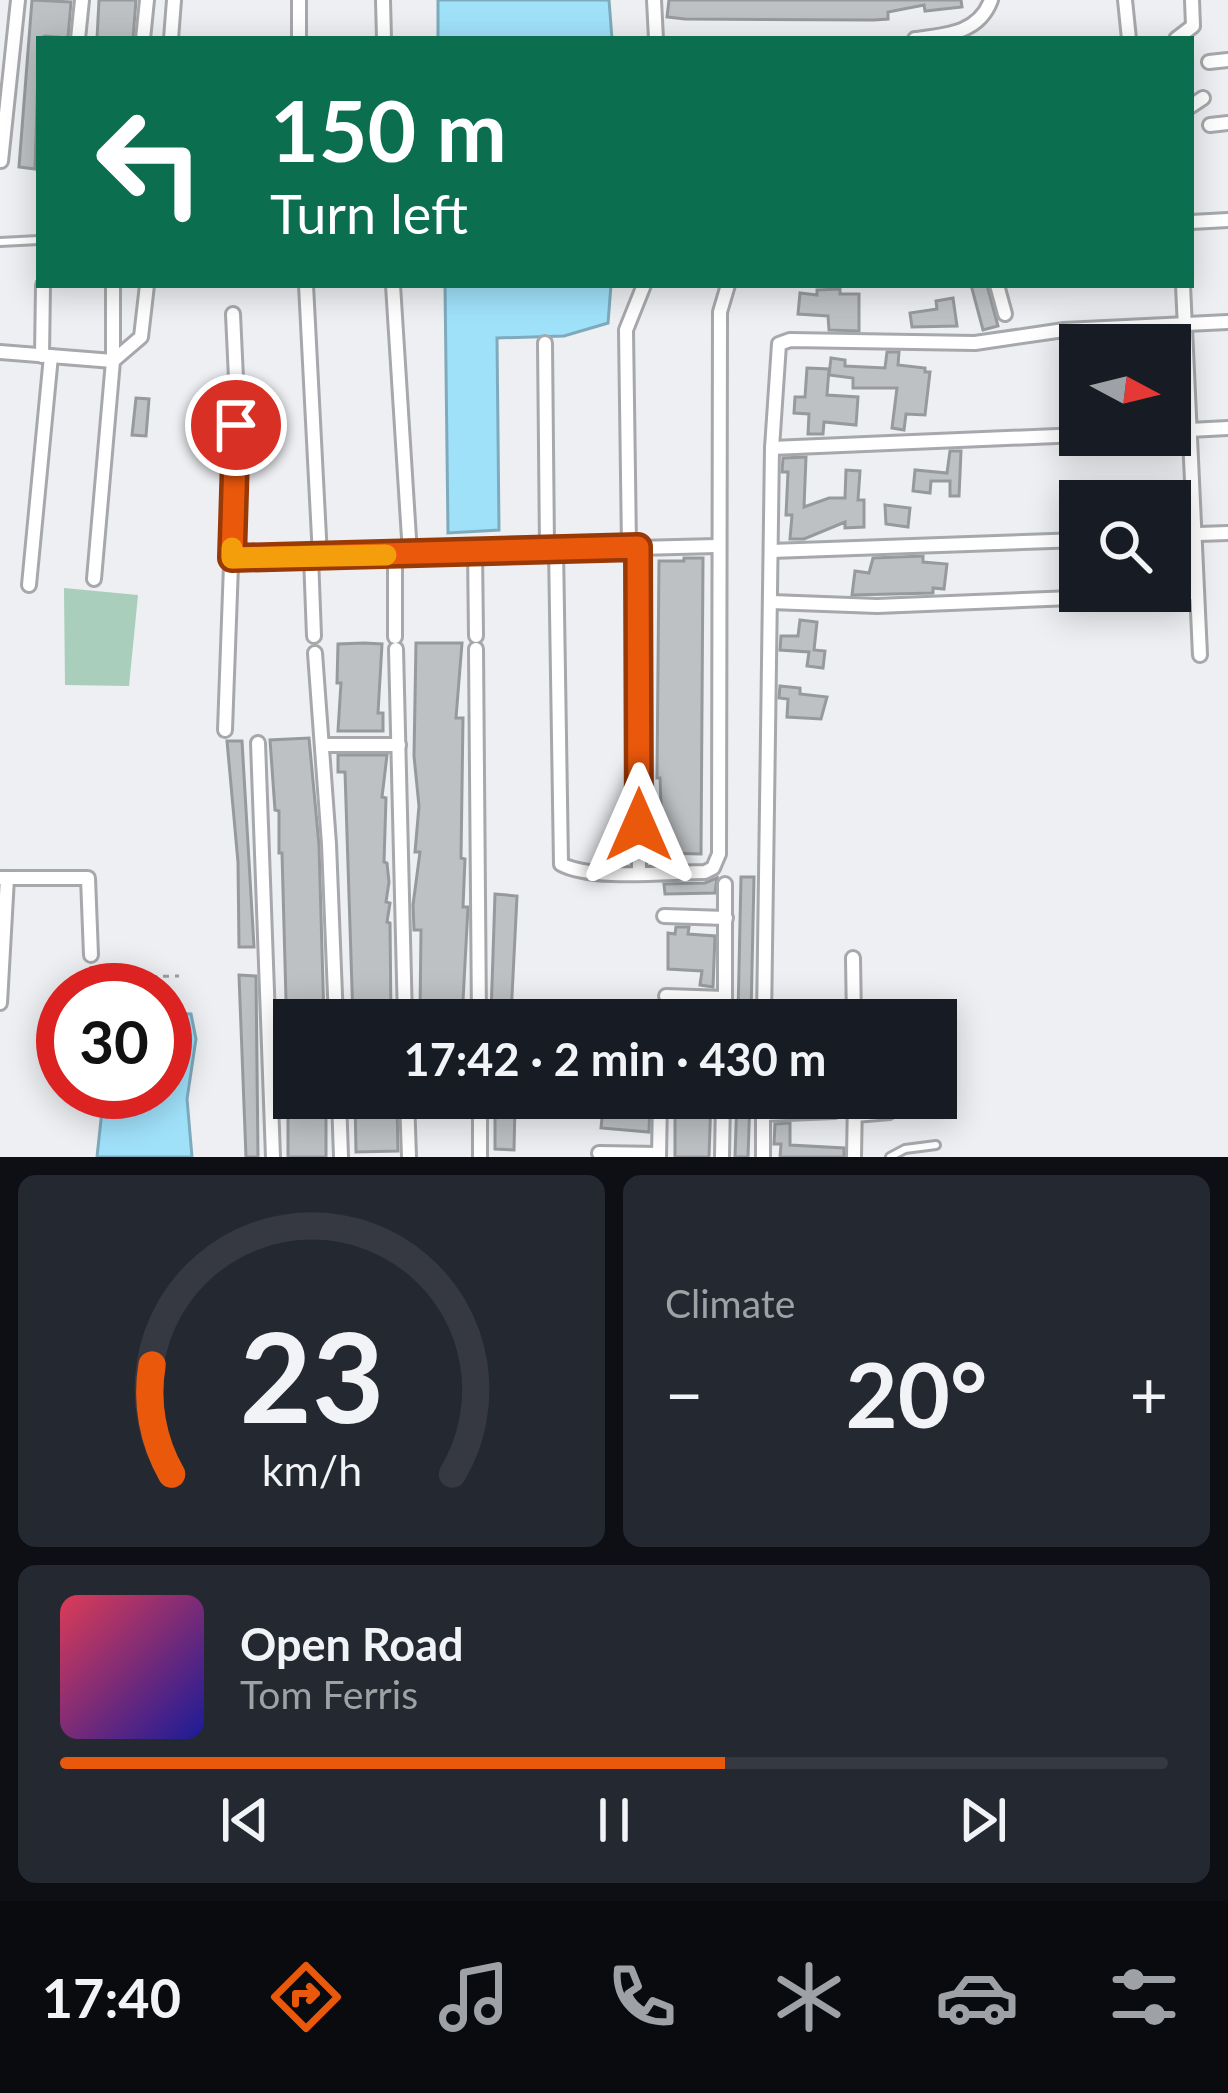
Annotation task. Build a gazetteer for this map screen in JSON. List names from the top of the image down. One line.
{"north":"right","page":{"turn":["150 m","Turn left"],"limit":"30","trip":"17:42 · 2 min · 430 m","tile":"Climate","heat":["−","20°","+"],"song":["Open Road","Tom Ferris"],"tabs":"17:40","gauge":["23","km/h"]}}
